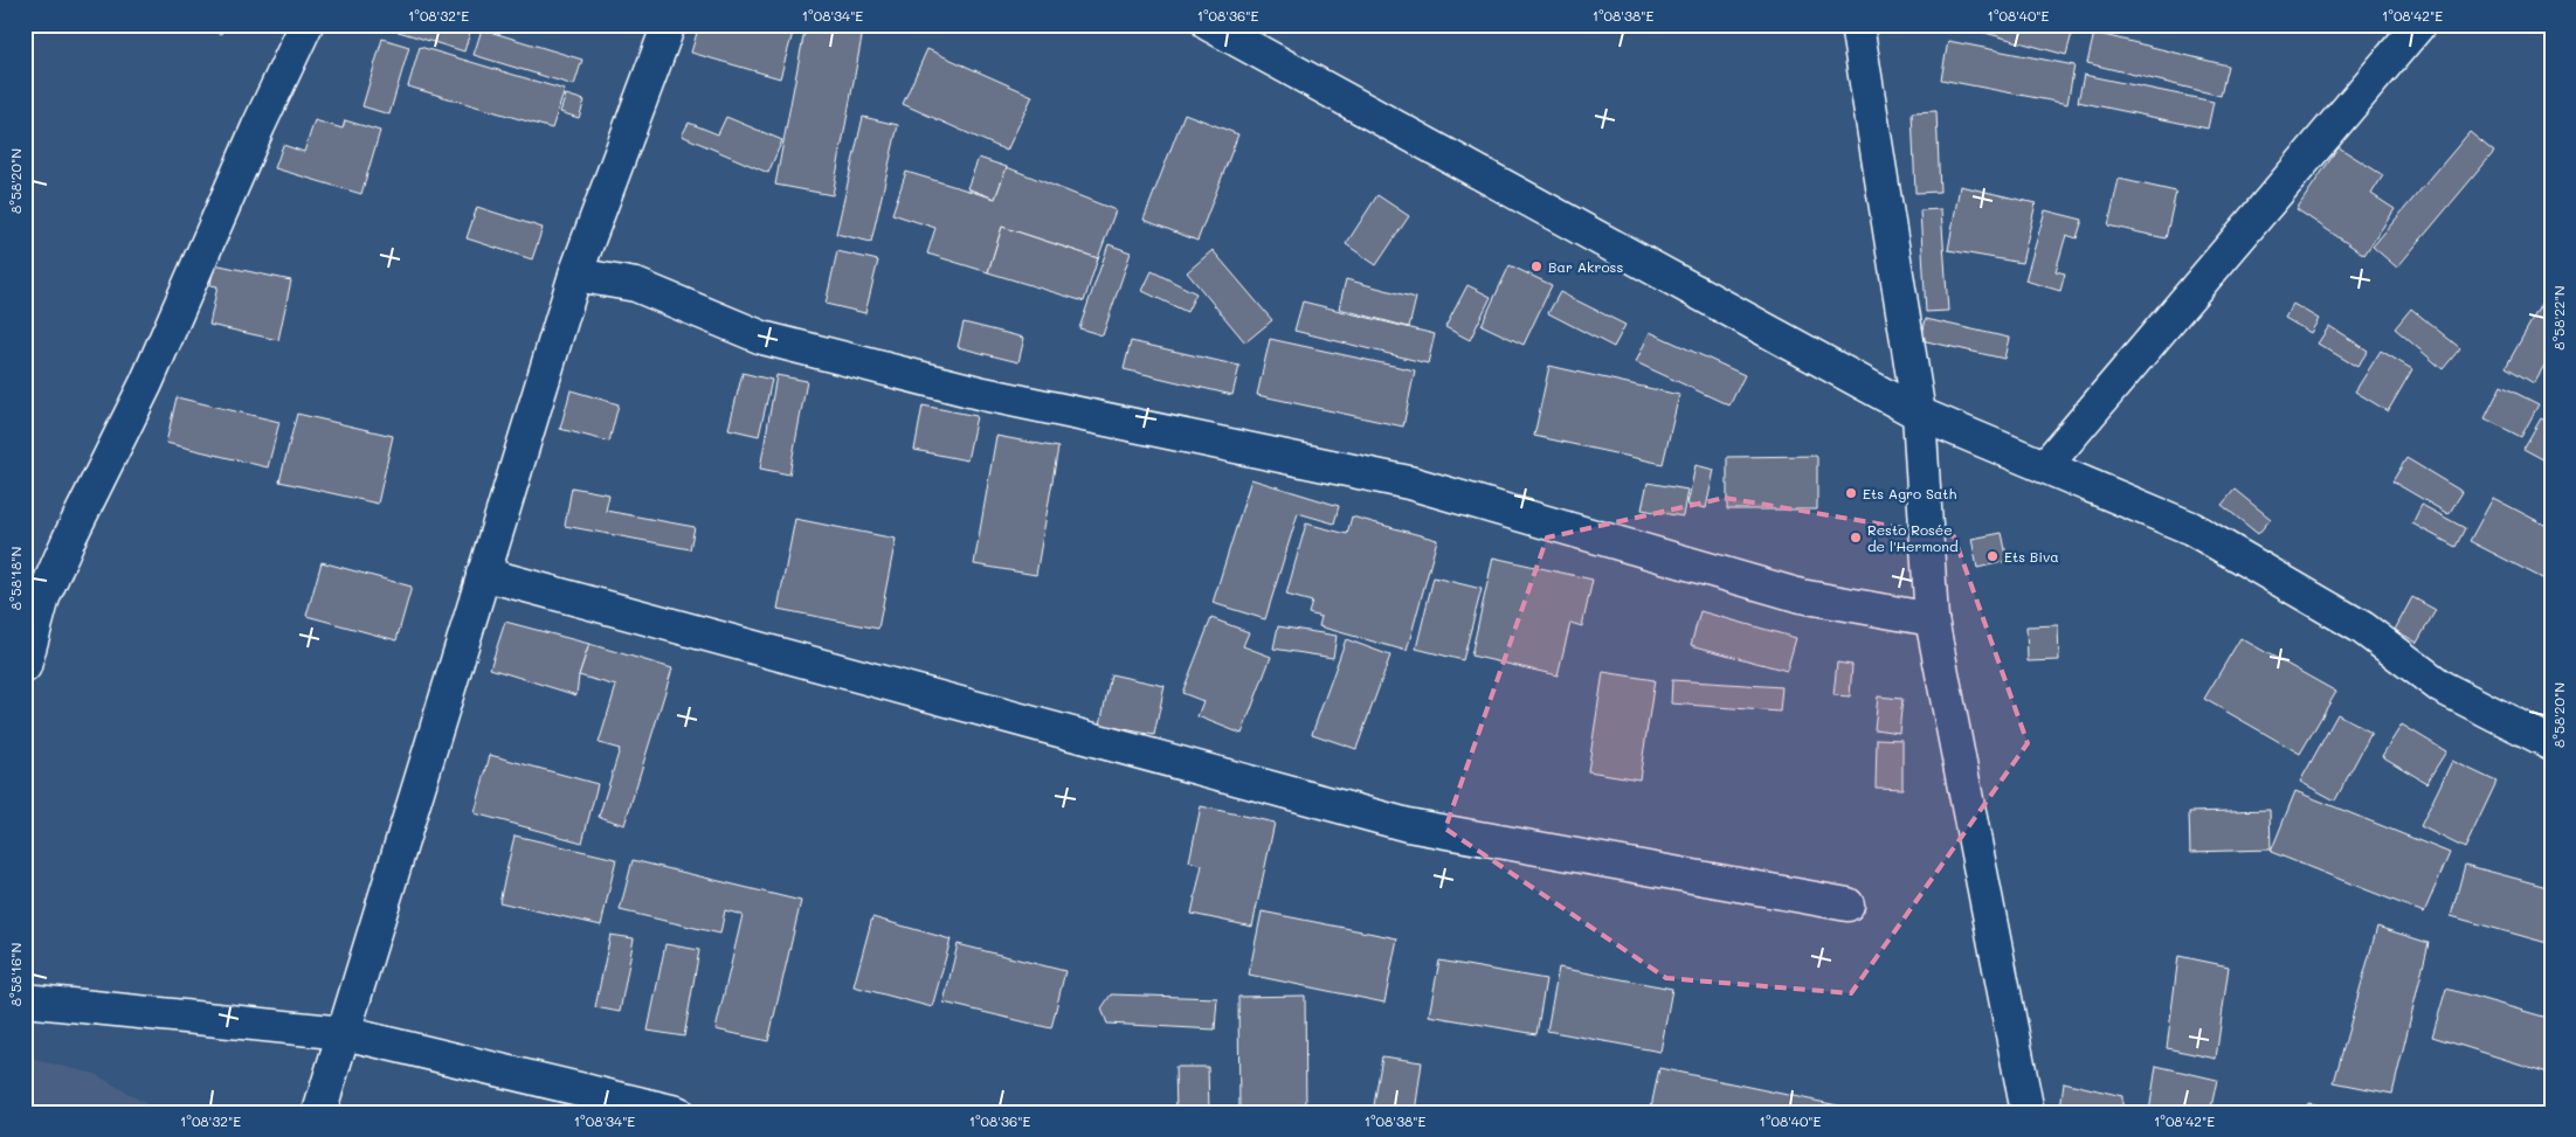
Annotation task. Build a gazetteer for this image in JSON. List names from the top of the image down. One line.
{"places":["Bar Akross","Ets Agro Sath","Resto Rosée de l'Hermond","Ets Biva"],"coordinates":["1°08'32\"E","1°08'34\"E","1°08'36\"E","1°08'38\"E","1°08'40\"E","1°08'42\"E","8°58'20\"N","8°58'22\"N","8°58'18\"N","8°58'16\"N"]}
